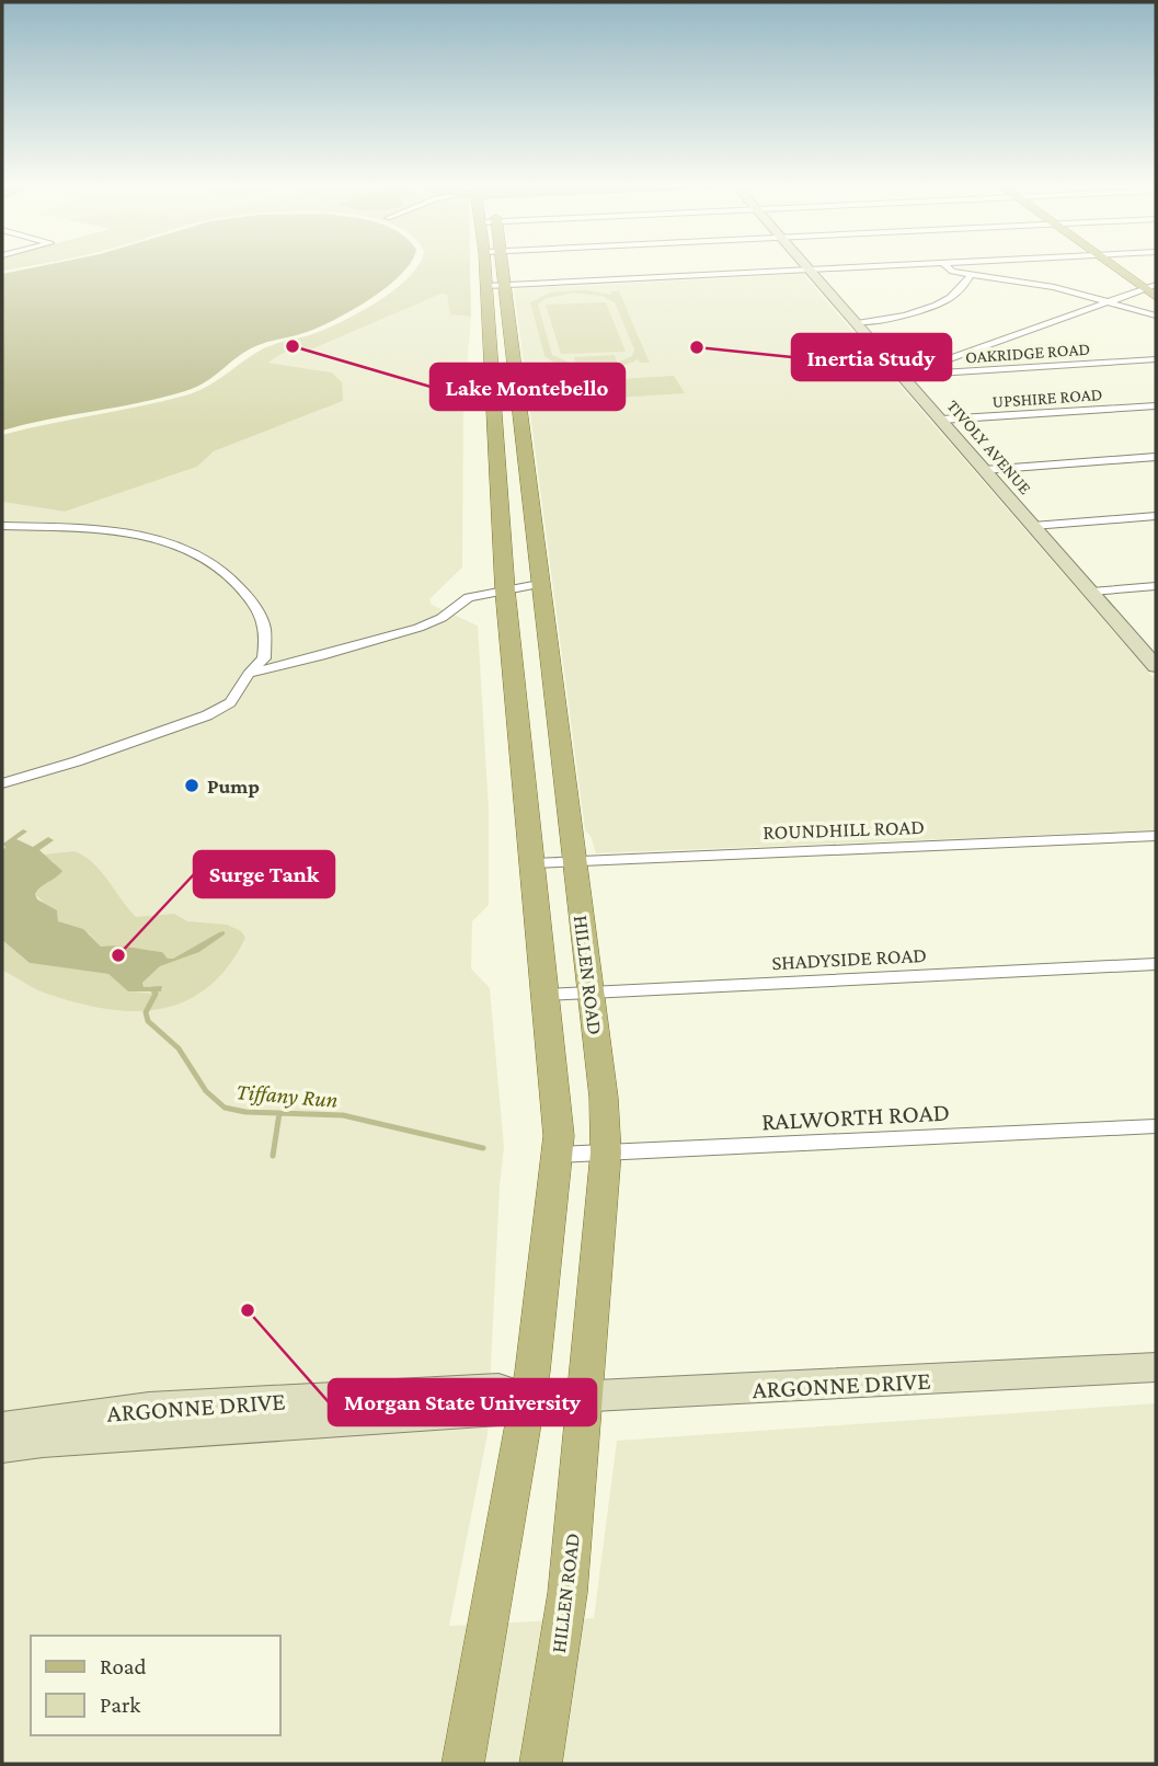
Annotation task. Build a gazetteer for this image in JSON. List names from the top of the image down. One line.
{"streets":{"main road":["HILLEN ROAD"],"street":["OAKRIDGE ROAD","UPSHIRE ROAD","TIVOLY AVENUE","ROUNDHILL ROAD","SHADYSIDE ROAD","RALWORTH ROAD","ARGONNE DRIVE"]},"crossings":[["OAKRIDGE ROAD","TIVOLY AVENUE"],["UPSHIRE ROAD","TIVOLY AVENUE"],["ROUNDHILL ROAD","HILLEN ROAD"],["SHADYSIDE ROAD","HILLEN ROAD"],["HILLEN ROAD","RALWORTH ROAD"],["HILLEN ROAD","ARGONNE DRIVE"]],"water":["Tiffany Run"],"places":["Lake Montebello","Inertia Study","Pump","Surge Tank","Morgan State University"],"legend":["Road","Park"]}
